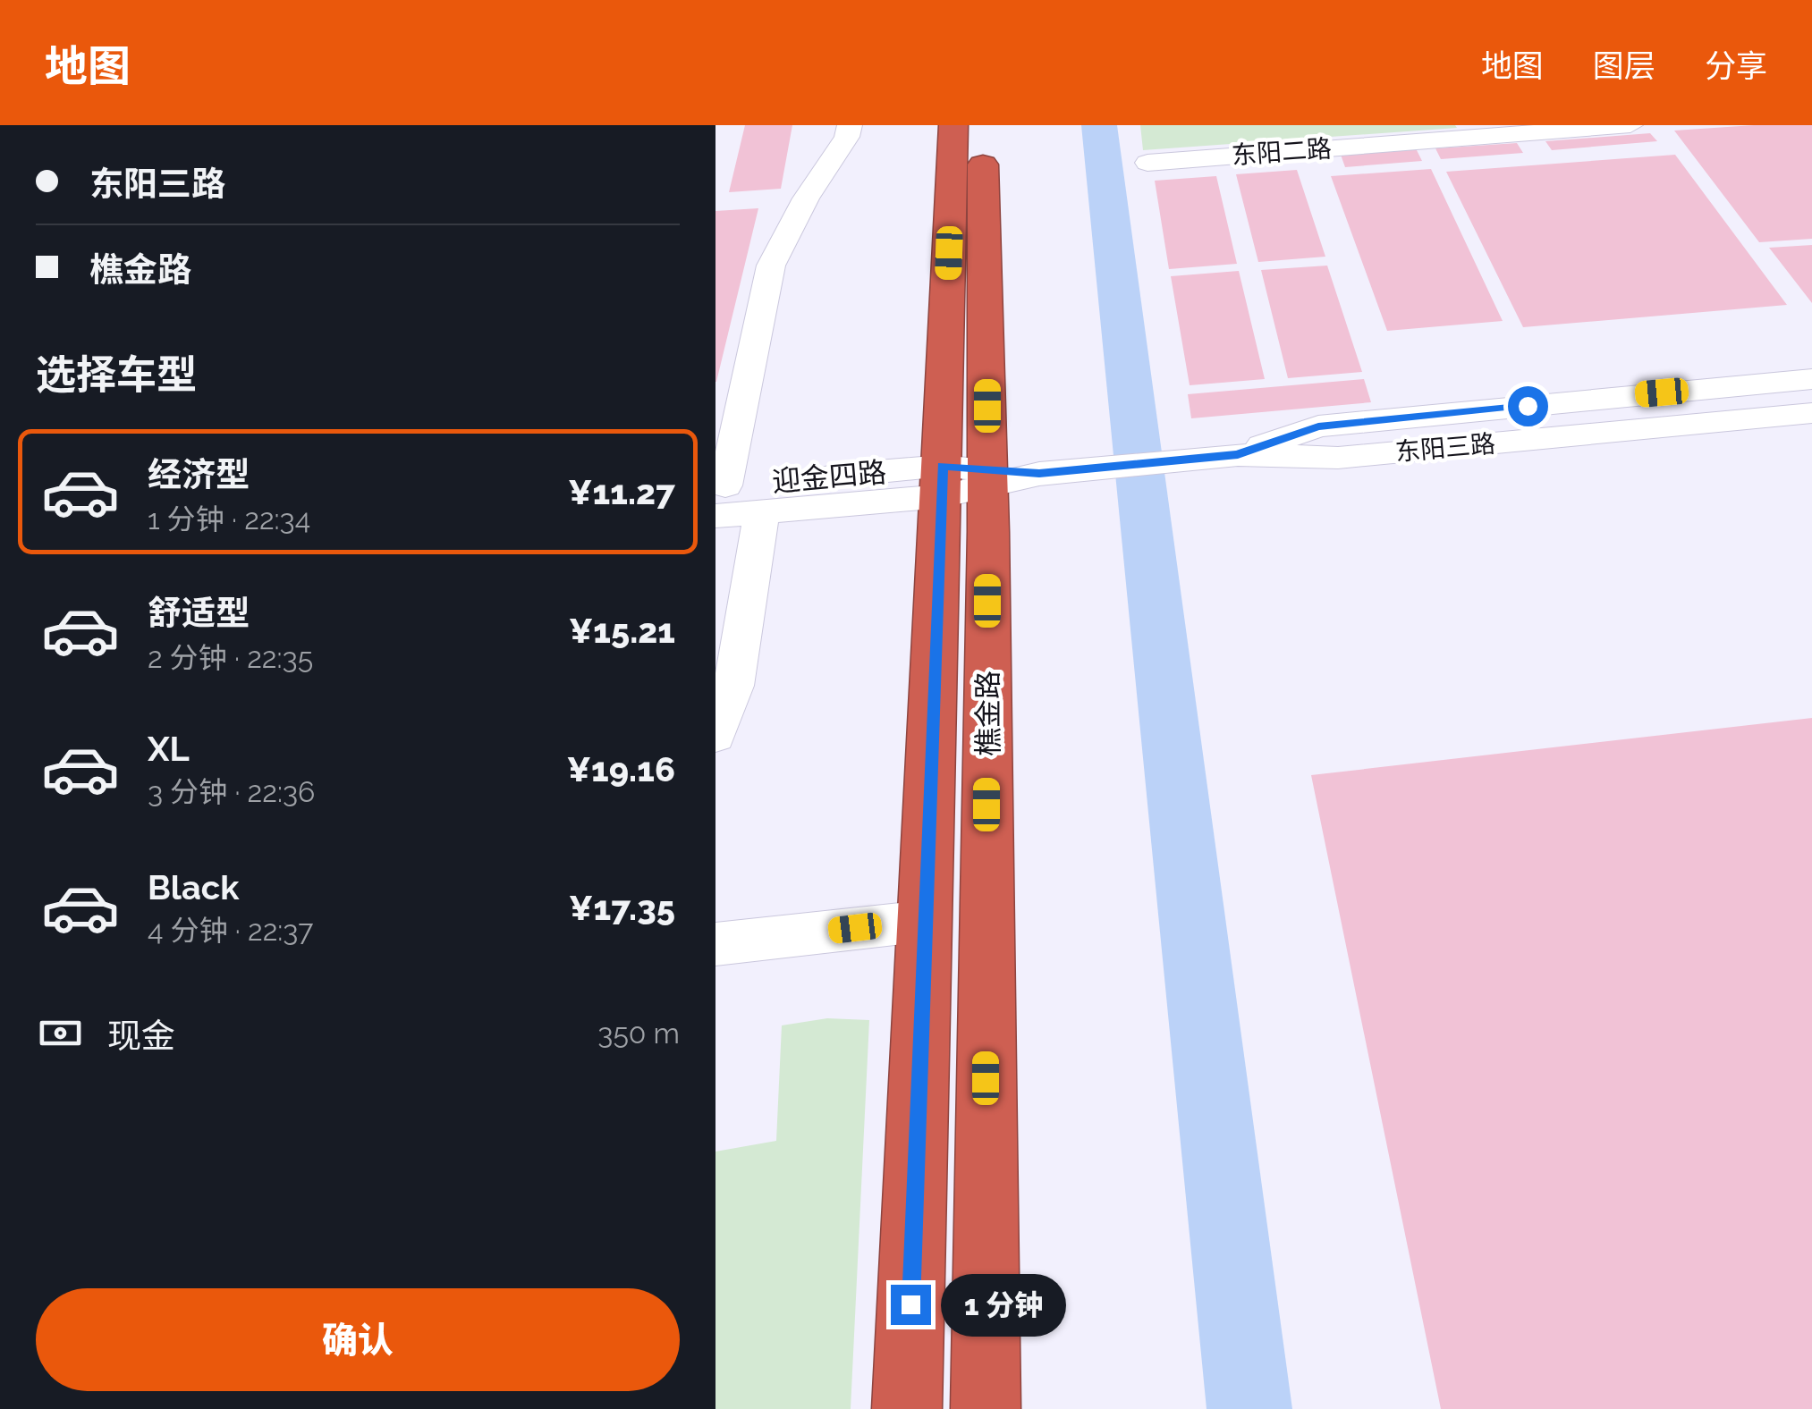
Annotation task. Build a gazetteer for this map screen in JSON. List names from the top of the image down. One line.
{"streets":{"highway":["樵金路"],"street":["东阳二路","东阳三路","迎金四路"]},"crossings":[["东阳三路","迎金四路"],["东阳三路","樵金路"],["迎金四路","樵金路"]],"page":{"header":"地图","nav":["地图","图层","分享"],"banner":["东阳三路","樵金路"],"heading":"选择车型","list":[{"name":"经济型","note":"1 分钟 · 22:34","value":"¥11.27"},{"name":"舒适型","note":"2 分钟 · 22:35","value":"¥15.21"},{"name":"XL","note":"3 分钟 · 22:36","value":"¥19.16"},{"name":"Black","note":"4 分钟 · 22:37","value":"¥17.35"}],"pay":["现金","350 m"],"buttons":"确认","bubble":"1 分钟"}}
